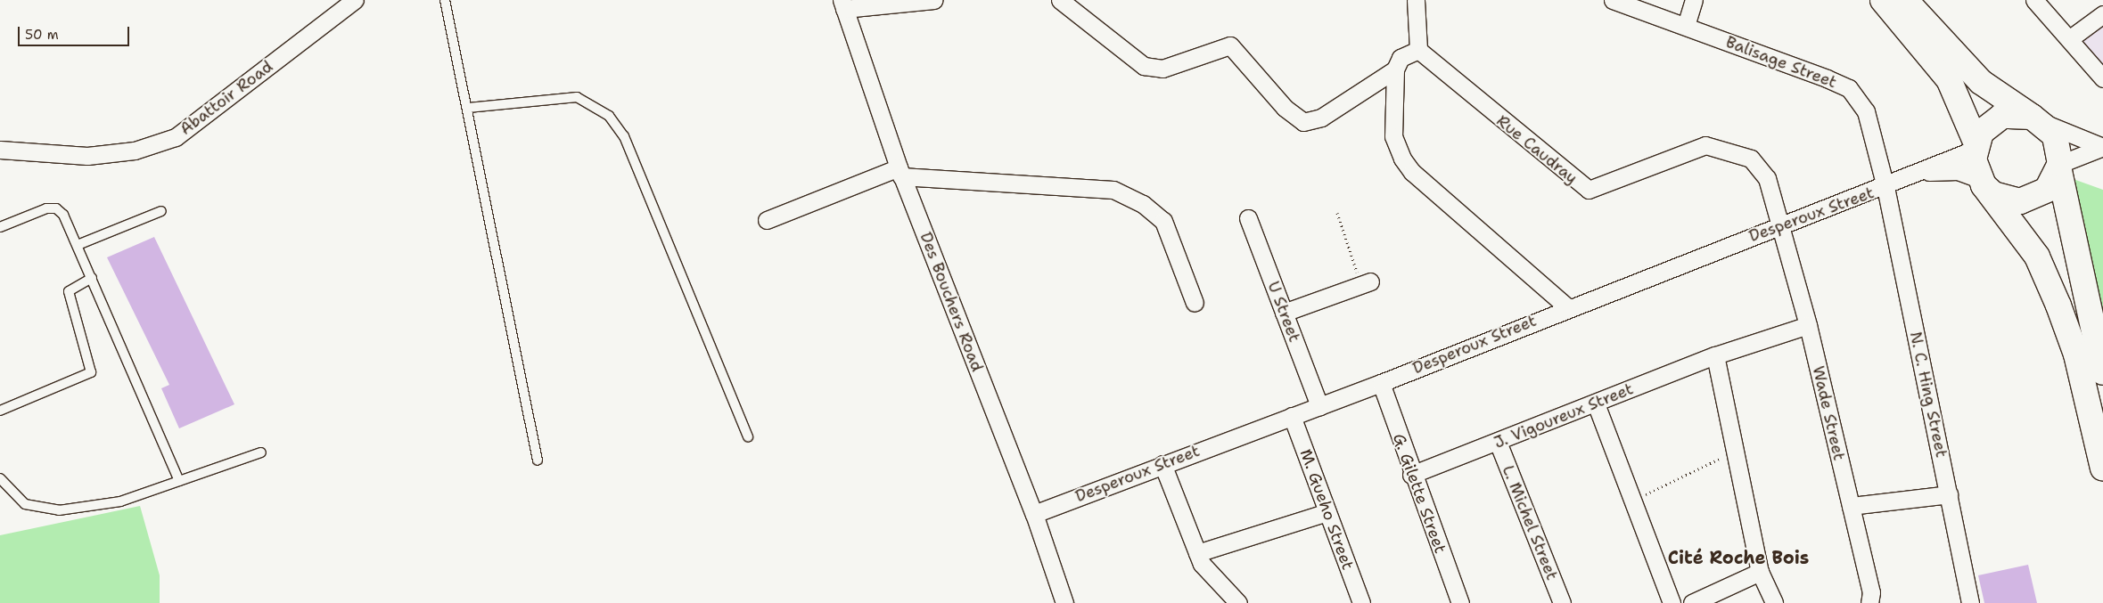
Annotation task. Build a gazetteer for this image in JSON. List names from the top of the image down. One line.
{"streets":{"street":["Balisage Street","Abattoir Road","Rue Caudray","Desperoux Street","Des Bouchers Road","U Street","N. C. Hing Street","Wade Street","J. Vigoureux Street","G. Gilette Street","M. Gueho Street","L. Michel Street"]},"crossings":[["Balisage Street","Desperoux Street"],["Balisage Street","N. C. Hing Street"],["Rue Caudray","Desperoux Street"],["Rue Caudray","Wade Street"],["Desperoux Street","Des Bouchers Road"],["Desperoux Street","U Street"],["Desperoux Street","N. C. Hing Street"],["Desperoux Street","Wade Street"],["Desperoux Street","G. Gilette Street"],["Desperoux Street","M. Gueho Street"],["Wade Street","J. Vigoureux Street"],["J. Vigoureux Street","G. Gilette Street"],["J. Vigoureux Street","L. Michel Street"]],"districts":["Cité Roche Bois"],"scale_bar":"50 m"}
